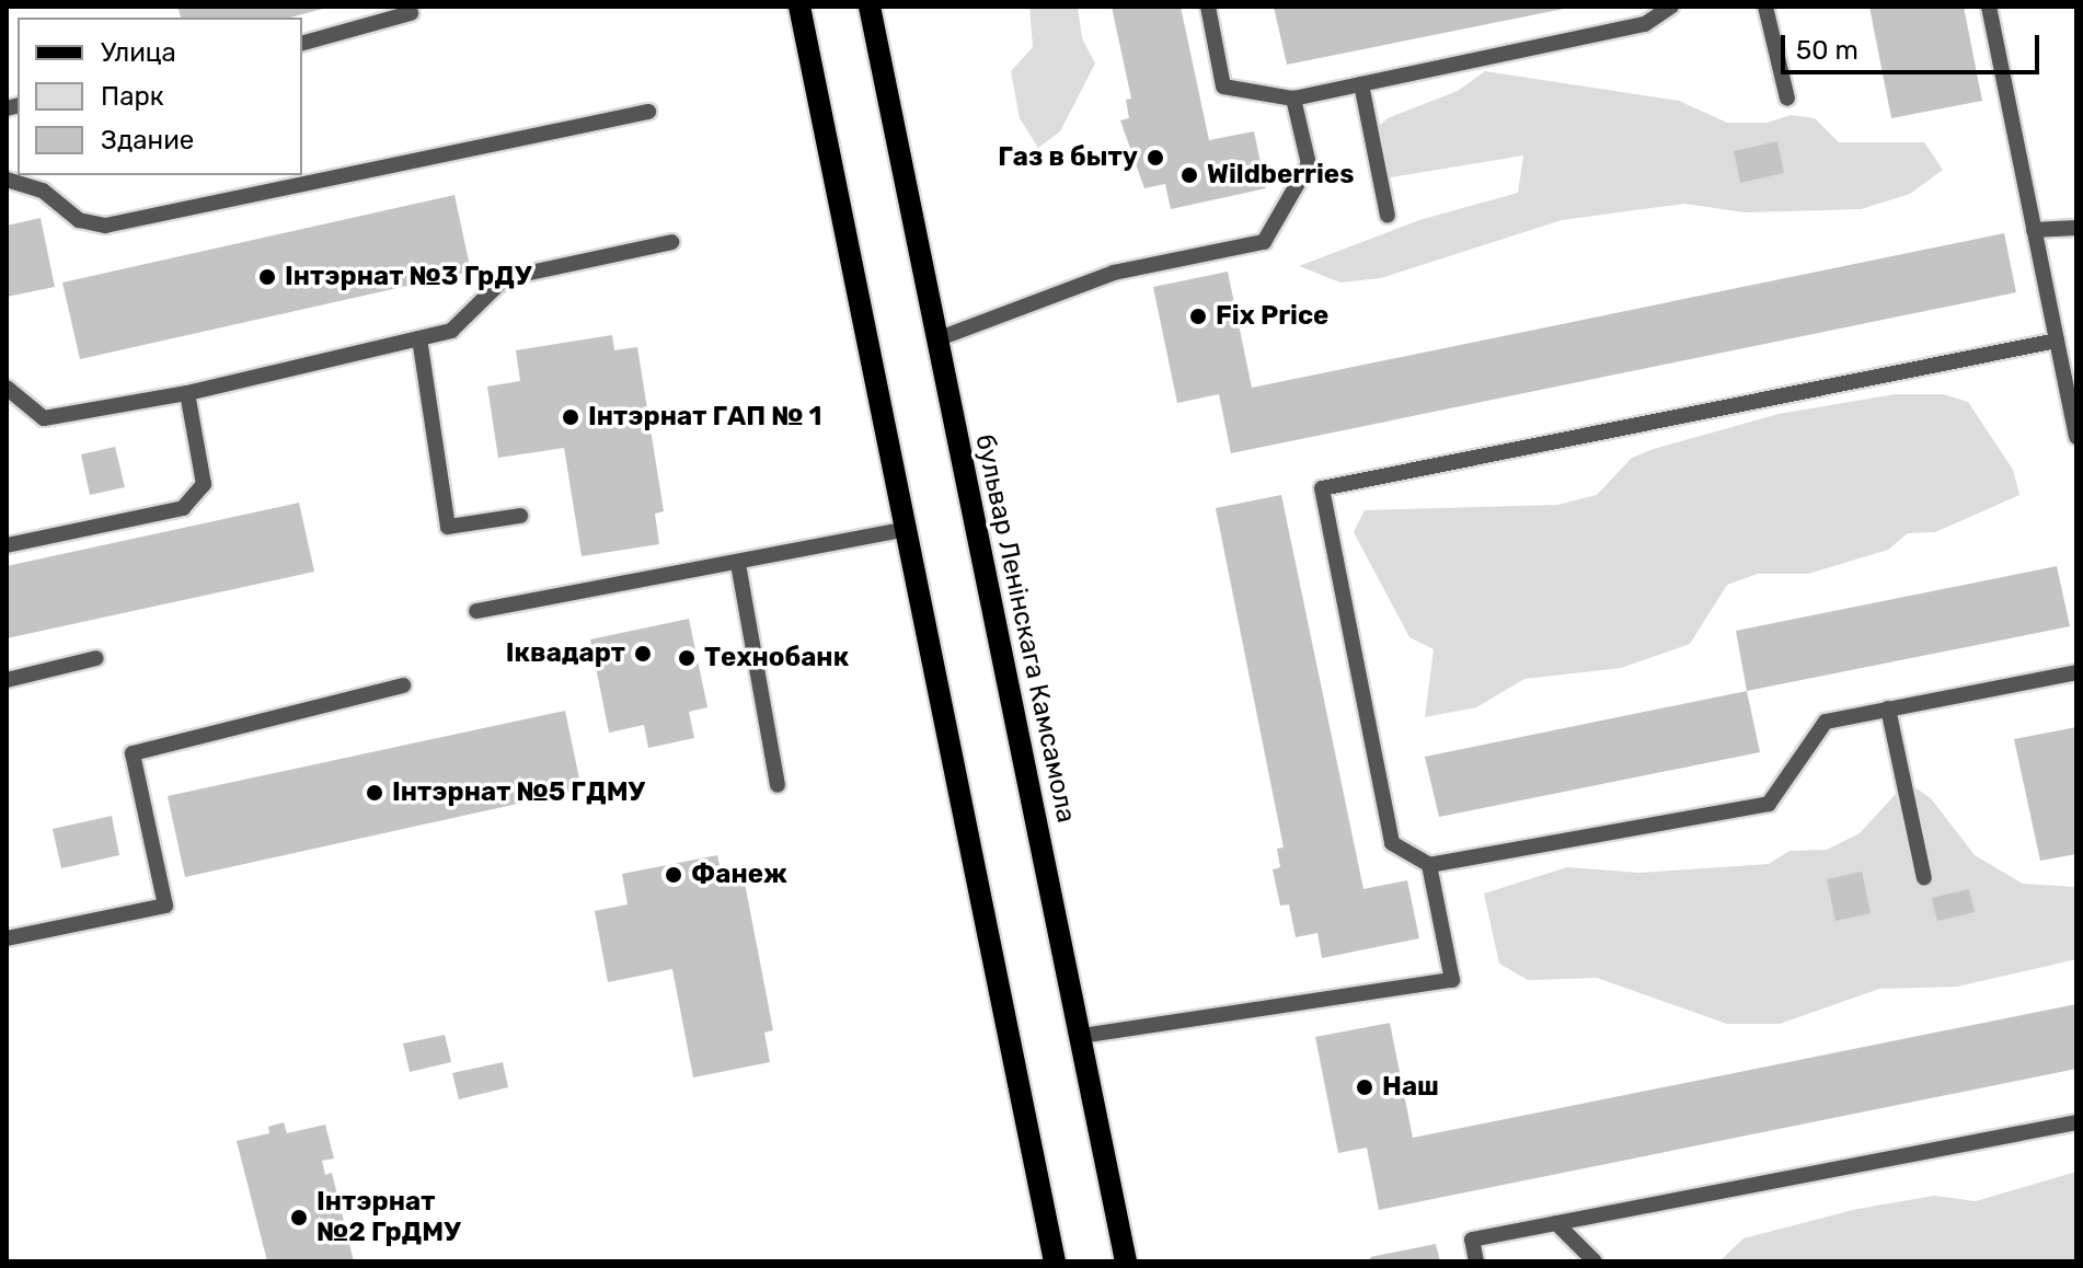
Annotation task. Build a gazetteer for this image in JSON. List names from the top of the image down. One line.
{"streets":{"main road":["бульвар Ленінскага Камсамола"]},"places":["Газ в быту","Wildberries","Інтэрнат №3 ГрДУ","Fix Price","Інтэрнат ГАП № 1","Іквадарт","Технобанк","Інтэрнат №5 ГДМУ","Фанеж","Наш","Інтэрнат №2 ГрДМУ"],"legend":["Улица","Парк","Здание"],"scale_bar":"50 m"}
